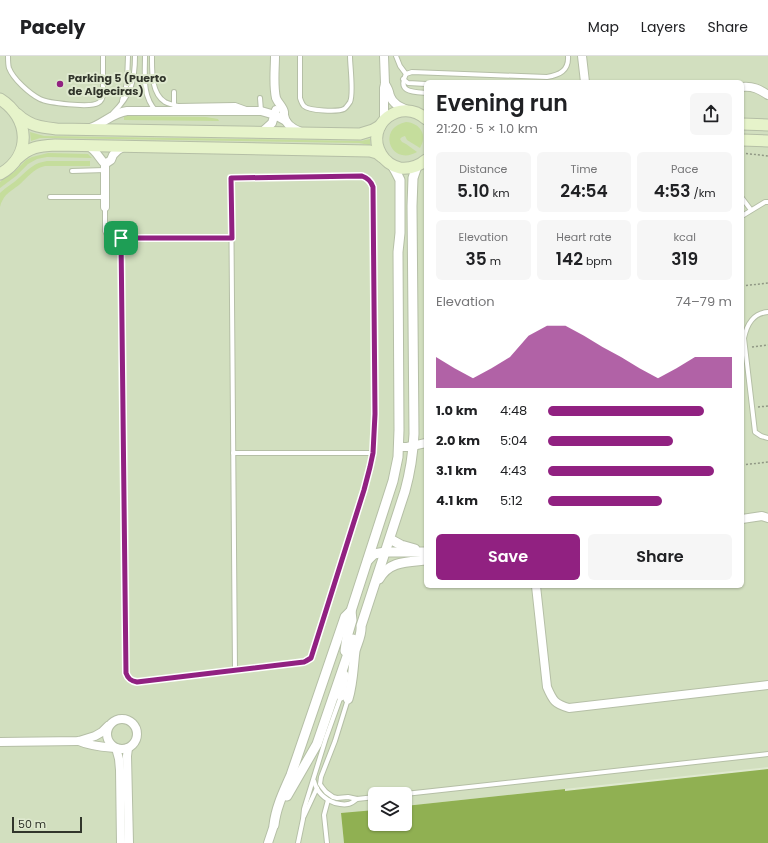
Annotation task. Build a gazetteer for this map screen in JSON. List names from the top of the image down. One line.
{"places":["Parking 5 (Puerto de Algeciras)"],"scale_bar":"50 m","page":{"header":"Pacely","nav":["Map","Layers","Share"],"heading":["Evening run","21:20 · 5 × 1.0 km"],"stats":[["Distance","5.10 km"],["Time","24:54"],["Pace","4:53 /km"],["Elevation","35 m"],["Heart rate","142 bpm"],["kcal","319"]],"chart":["Elevation","74–79 m"],"list":[{"name":"1.0 km","note":"4:48"},{"name":"2.0 km","note":"5:04"},{"name":"3.1 km","note":"4:43"},{"name":"4.1 km","note":"5:12"}],"buttons":["Save","Share"],"scale":"50 m"}}
